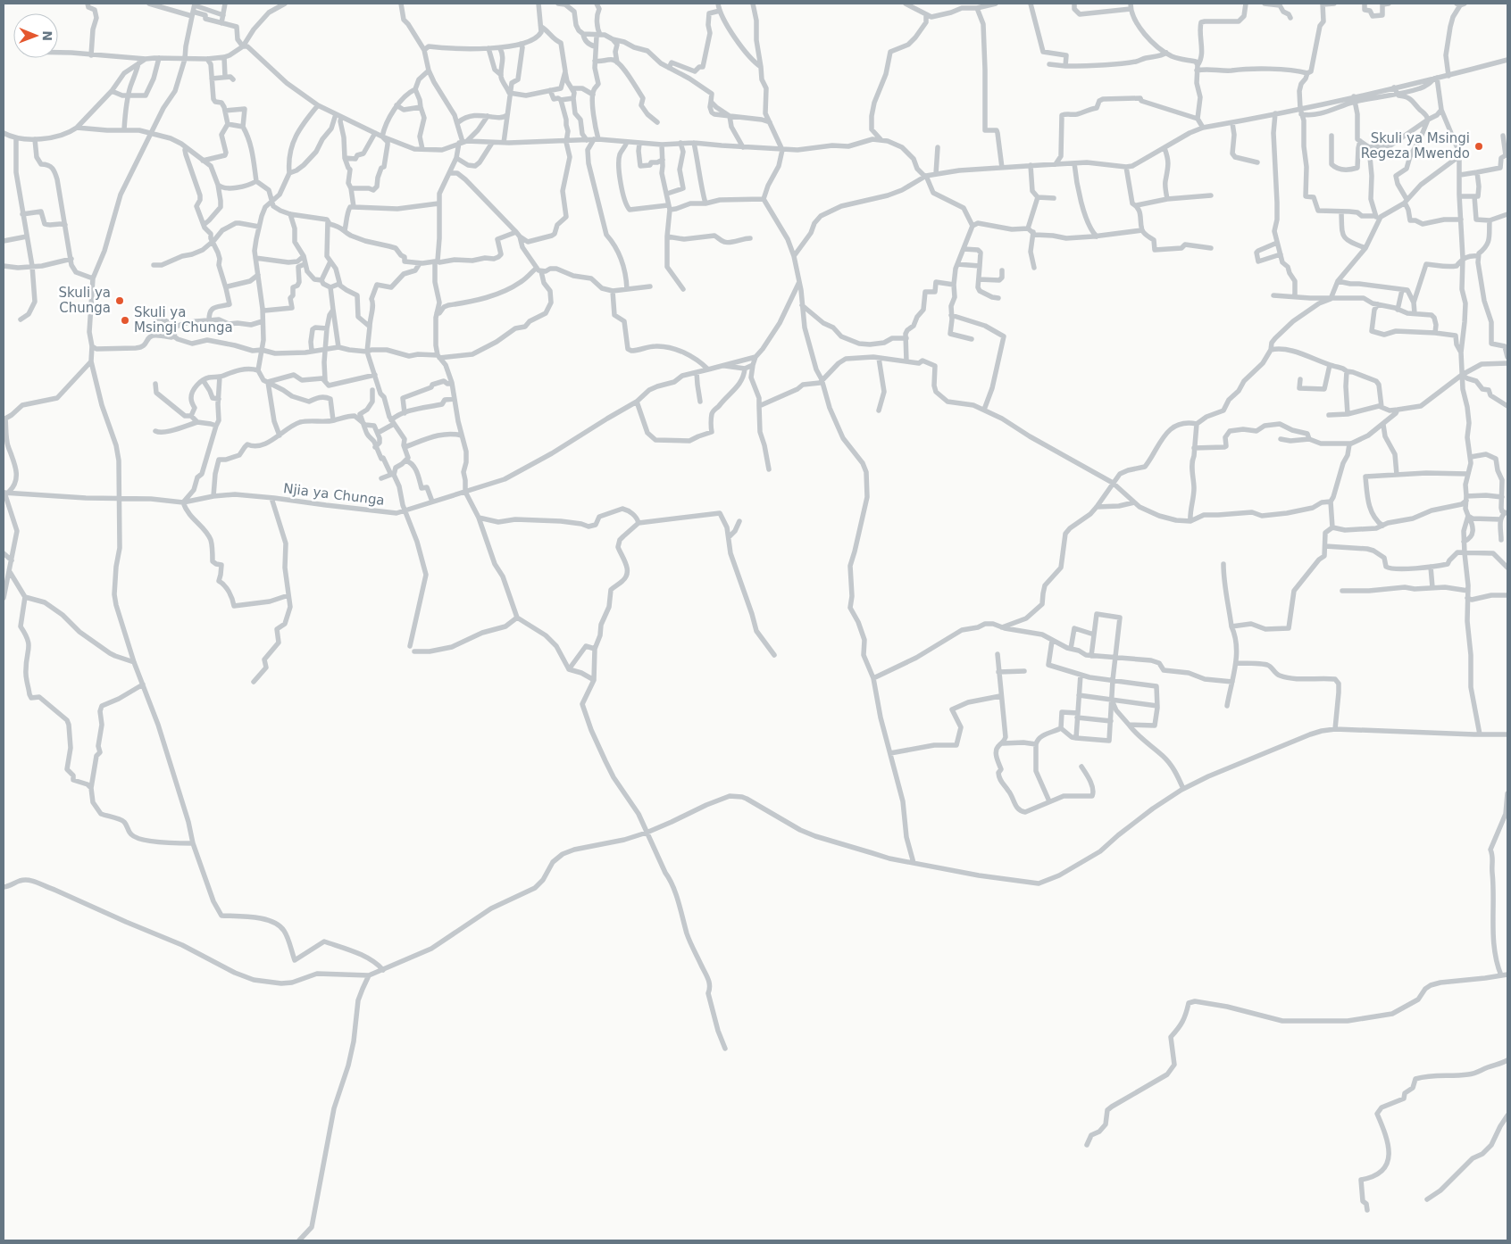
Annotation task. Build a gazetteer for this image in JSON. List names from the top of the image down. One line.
{"streets":{"street":["Njia ya Chunga"]},"places":["Skuli ya Msingi Regeza Mwendo","Skuli ya Chunga","Skuli ya Msingi Chunga"],"north":"right"}
